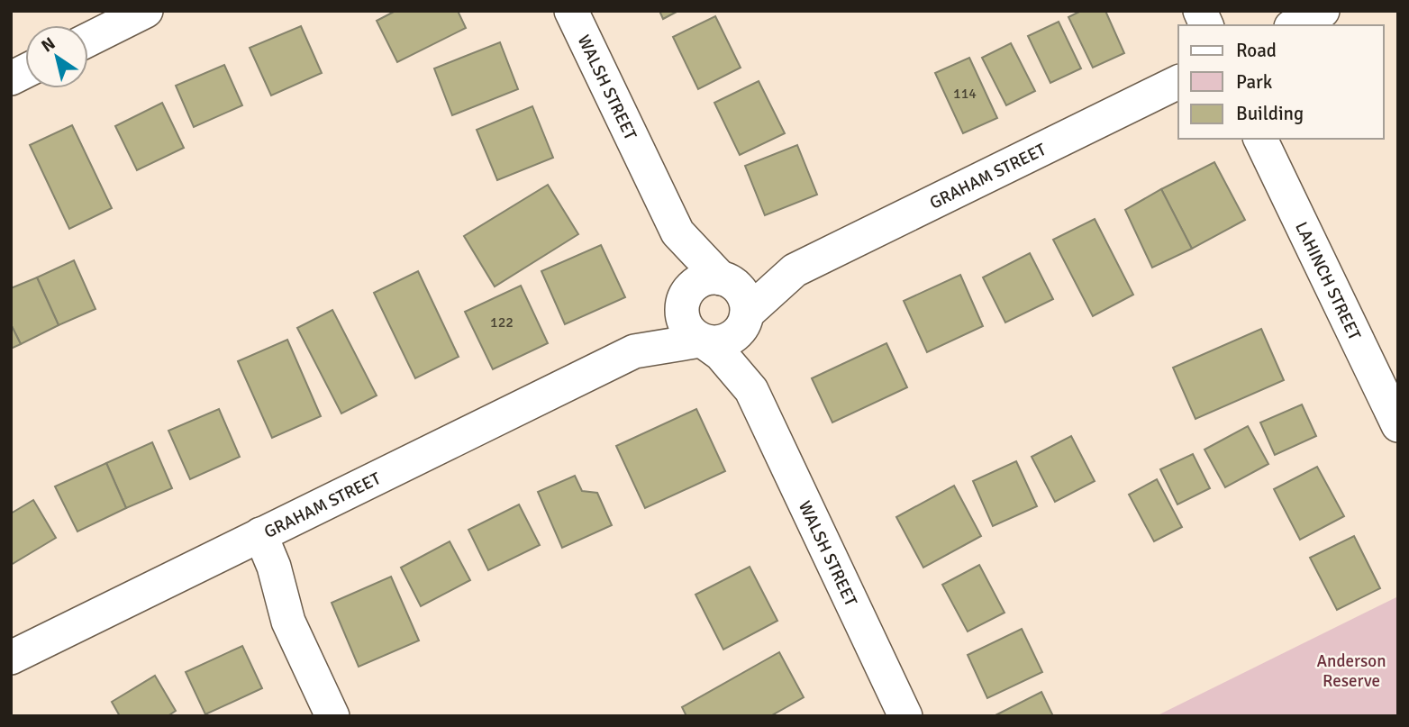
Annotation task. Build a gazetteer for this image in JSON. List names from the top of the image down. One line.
{"streets":{"street":["WALSH STREET","GRAHAM STREET","LAHINCH STREET"]},"crossings":[["WALSH STREET","GRAHAM STREET"]],"parks":["Anderson Reserve"],"house_numbers":["114","122"],"legend":["Road","Park","Building"],"north":"top left"}
